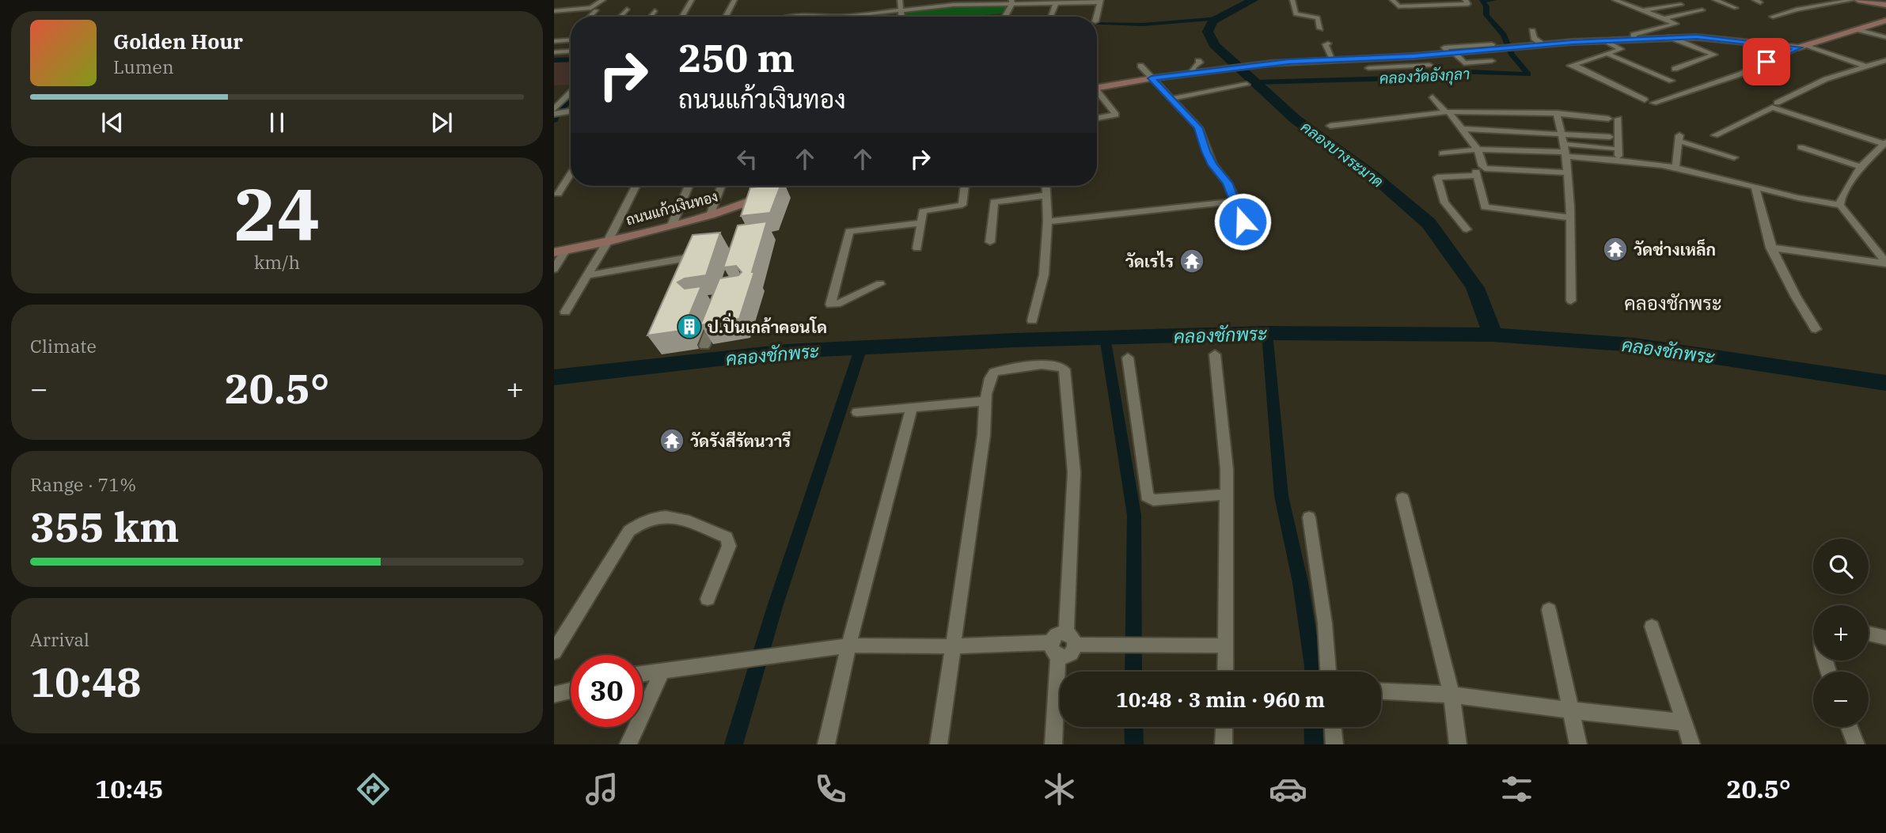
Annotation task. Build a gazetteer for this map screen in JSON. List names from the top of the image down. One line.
{"streets":{"street":["ถนนแก้วเงินทอง"]},"districts":["คลองชักพระ"],"water":["คลองวัดอังกุลา","คลองบางระมาด","คลองชักพระ"],"places":{"temple":["วัดช่างเหล็ก","วัดเรไร","วัดรังสีรัตนวารี"],"building":["ป.ปิ่นเกล้าคอนโด"]},"page":{"turn":["250 m","ถนนแก้วเงินทอง"],"song":["Golden Hour","Lumen"],"tile":[["24","km/h"],"Climate",["Range · 71%","355 km"],["Arrival","10:48"]],"heat":["−","20.5°","+"],"map_buttons":["+","−"],"limit":"30","trip":"10:48 · 3 min · 960 m","tabs":["10:45","20.5°"]}}
